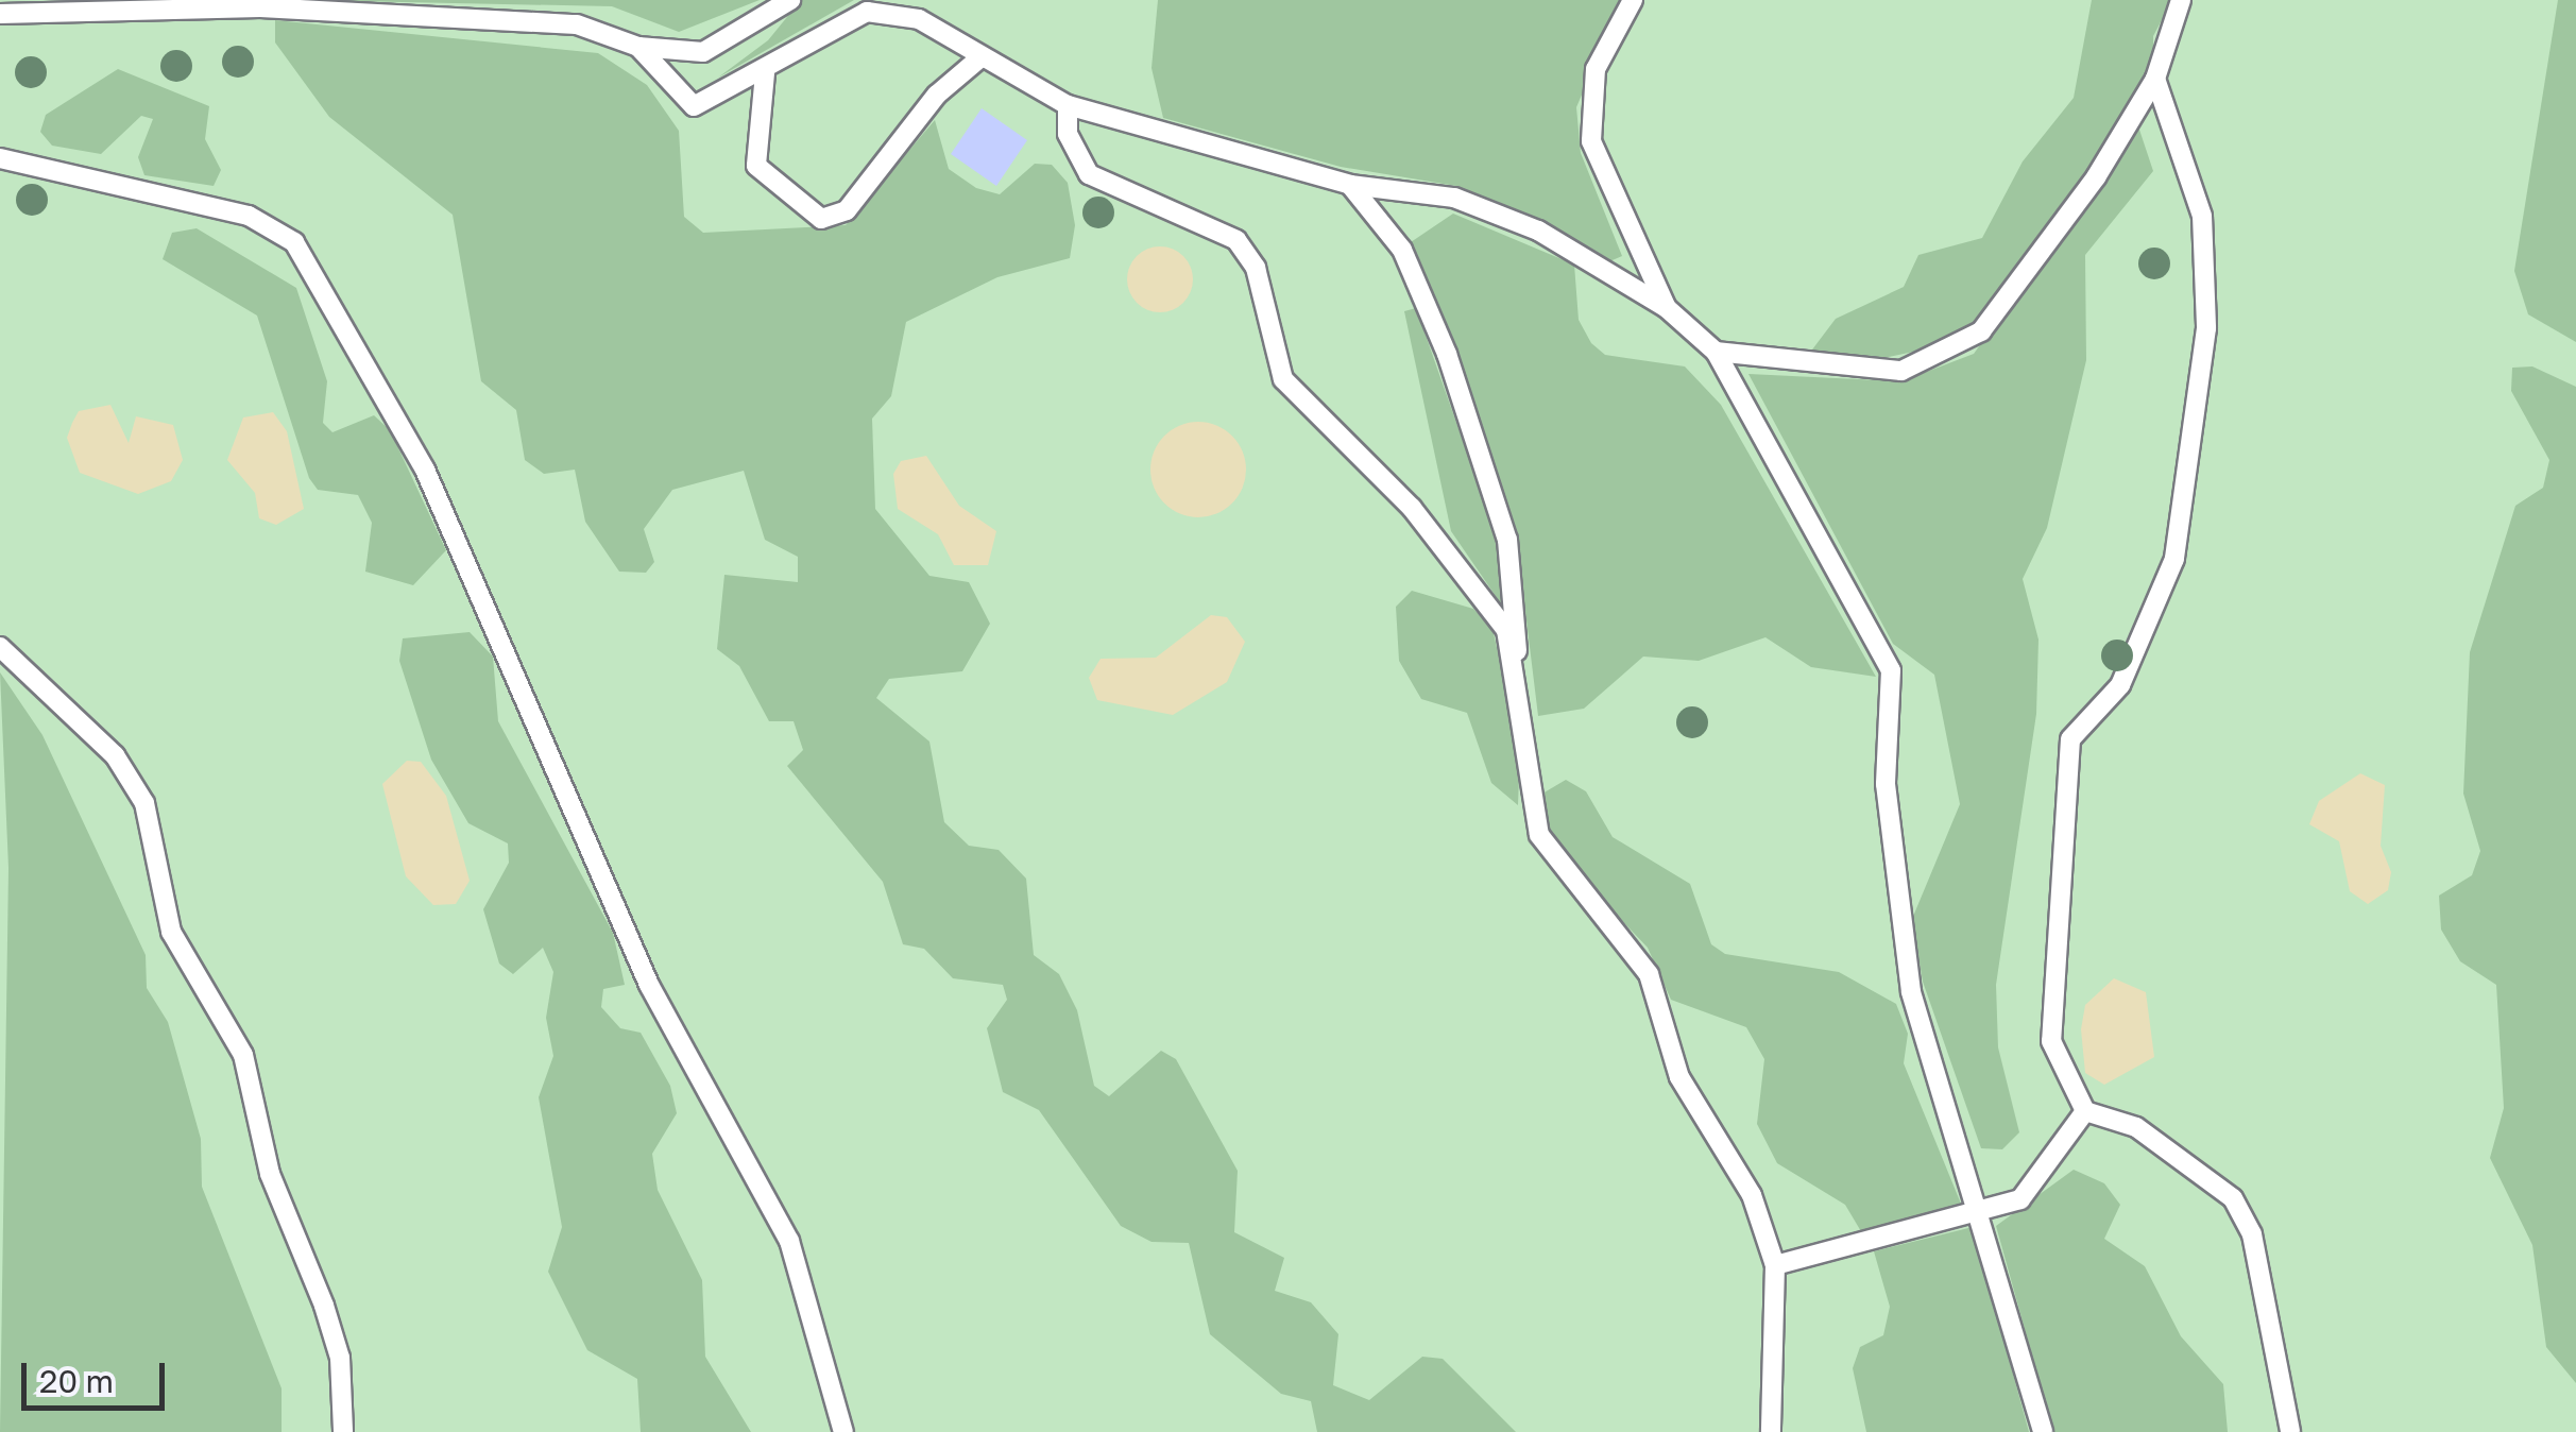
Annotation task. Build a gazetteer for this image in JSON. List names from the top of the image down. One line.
{"scale_bar":"20 m"}
